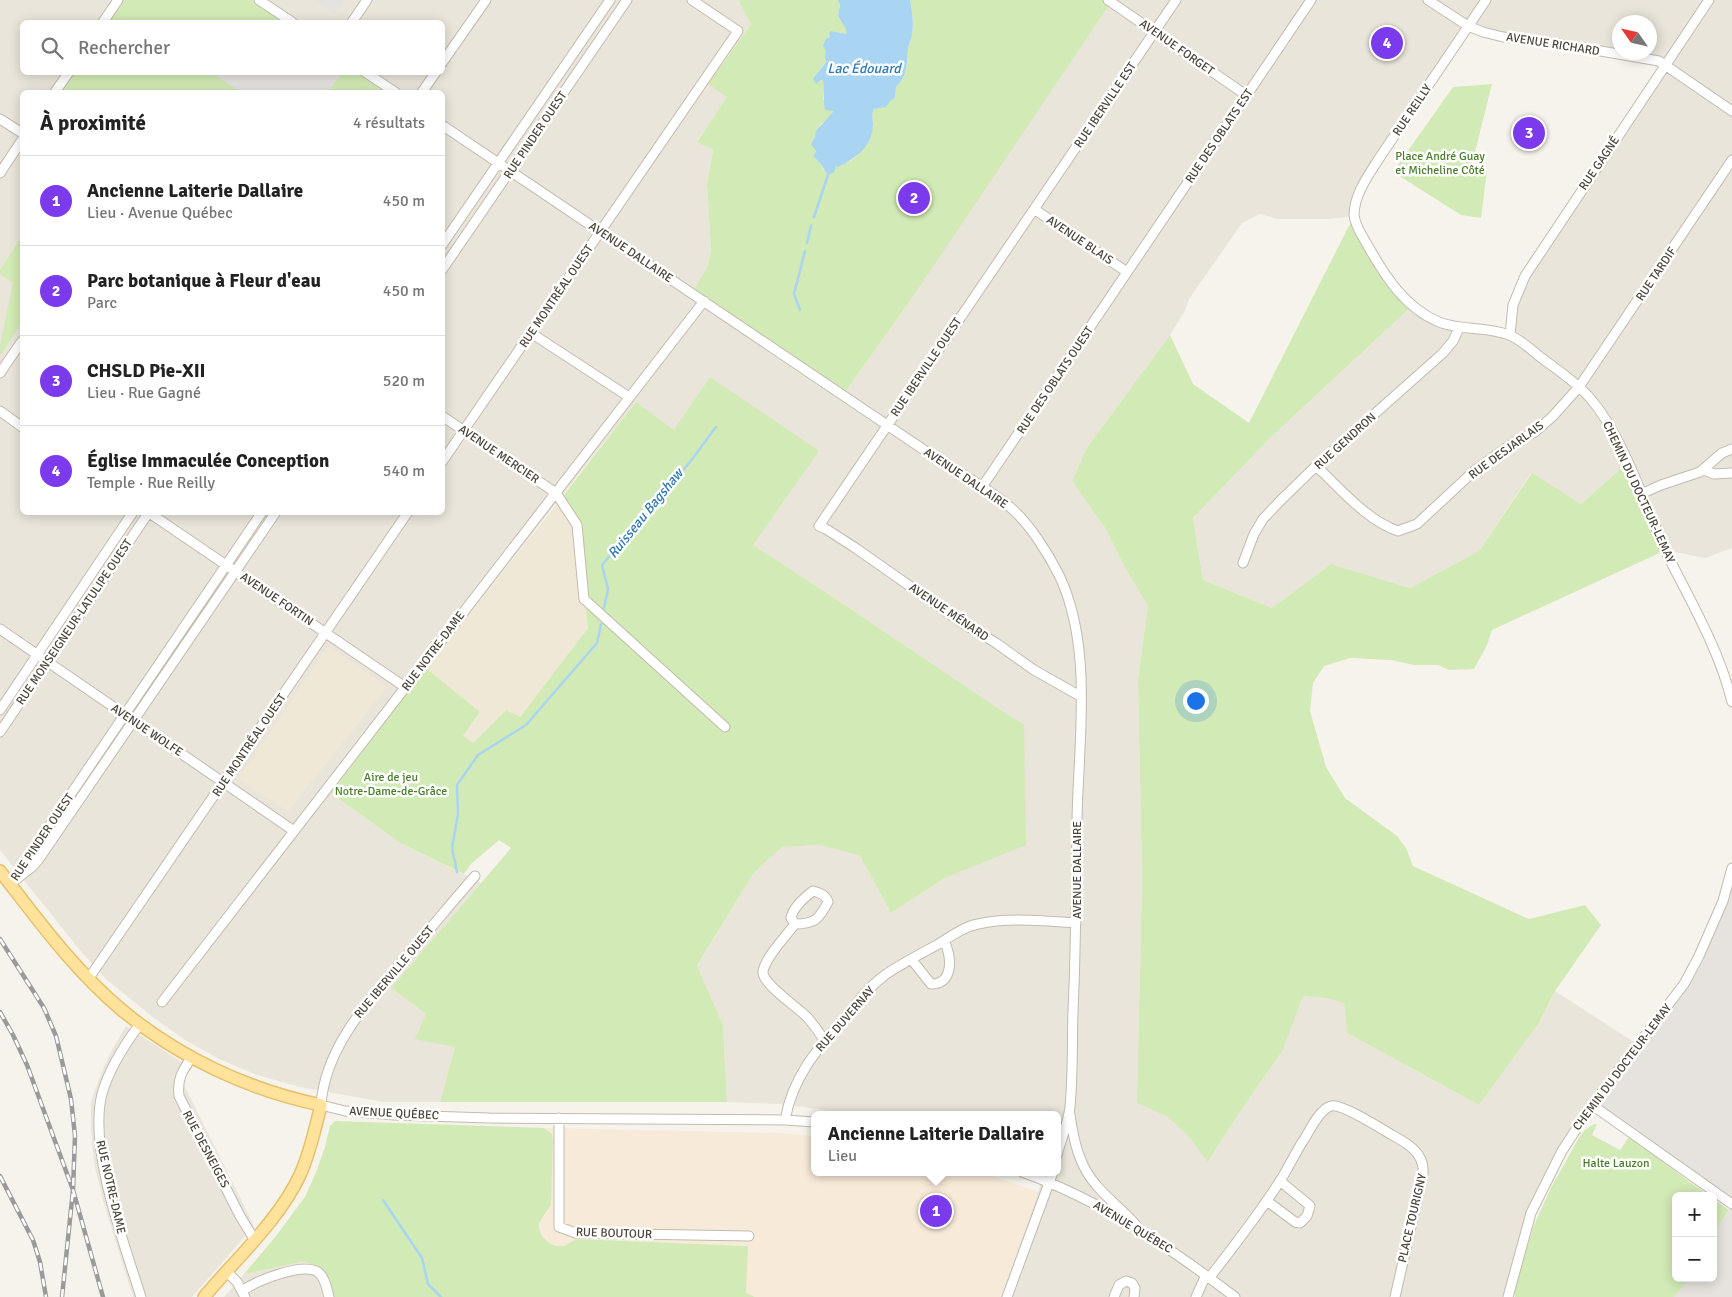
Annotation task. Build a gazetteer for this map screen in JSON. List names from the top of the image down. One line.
{"streets":{"main road":["AVENUE QUÉBEC"],"street":["AVENUE RICHARD","AVENUE FORGET","RUE IBERVILLE EST","RUE REILLY","RUE PINDER OUEST","RUE DES OBLATS EST","RUE GAGNÉ","AVENUE BLAIS","AVENUE DALLAIRE","RUE TARDIF","RUE MONTRÉAL OUEST","RUE IBERVILLE OUEST","RUE DES OBLATS OUEST","RUE GENDRON","RUE DESJARLAIS","AVENUE MERCIER","CHEMIN DU DOCTEUR-LEMAY","AVENUE FORTIN","AVENUE MÉNARD","RUE MONSEIGNEUR-LATULIPE OUEST","RUE NOTRE-DAME","AVENUE WOLFE","RUE DUVERNAY","RUE DESNEIGES","PLACE TOURIGNY","RUE BOUTOUR"]},"crossings":[["AVENUE RICHARD","RUE REILLY"],["AVENUE RICHARD","RUE GAGNÉ"],["AVENUE FORGET","RUE IBERVILLE EST"],["AVENUE FORGET","RUE DES OBLATS EST"],["RUE IBERVILLE EST","AVENUE BLAIS"],["RUE IBERVILLE EST","RUE IBERVILLE OUEST"],["RUE REILLY","RUE GENDRON"],["RUE REILLY","CHEMIN DU DOCTEUR-LEMAY"],["RUE PINDER OUEST","AVENUE DALLAIRE"],["RUE PINDER OUEST","AVENUE FORTIN"],["RUE PINDER OUEST","AVENUE WOLFE"],["RUE PINDER OUEST","AVENUE QUÉBEC"],["RUE DES OBLATS EST","AVENUE BLAIS"],["RUE DES OBLATS EST","RUE DES OBLATS OUEST"],["RUE GAGNÉ","CHEMIN DU DOCTEUR-LEMAY"],["AVENUE BLAIS","RUE IBERVILLE OUEST"],["AVENUE BLAIS","RUE DES OBLATS OUEST"],["AVENUE DALLAIRE","RUE MONTRÉAL OUEST"],["AVENUE DALLAIRE","RUE IBERVILLE OUEST"],["AVENUE DALLAIRE","RUE DES OBLATS OUEST"],["AVENUE DALLAIRE","AVENUE MÉNARD"],["AVENUE DALLAIRE","RUE NOTRE-DAME"],["AVENUE DALLAIRE","RUE DUVERNAY"],["RUE TARDIF","RUE DESJARLAIS"],["RUE TARDIF","CHEMIN DU DOCTEUR-LEMAY"],["RUE MONTRÉAL OUEST","AVENUE MERCIER"],["RUE MONTRÉAL OUEST","AVENUE FORTIN"],["RUE MONTRÉAL OUEST","AVENUE WOLFE"],["RUE MONTRÉAL OUEST","AVENUE QUÉBEC"],["RUE IBERVILLE OUEST","AVENUE MÉNARD"],["RUE IBERVILLE OUEST","AVENUE QUÉBEC"],["RUE GENDRON","RUE DESJARLAIS"],["RUE GENDRON","CHEMIN DU DOCTEUR-LEMAY"],["RUE DESJARLAIS","CHEMIN DU DOCTEUR-LEMAY"],["AVENUE MERCIER","RUE NOTRE-DAME"],["AVENUE FORTIN","RUE NOTRE-DAME"],["RUE MONSEIGNEUR-LATULIPE OUEST","AVENUE WOLFE"],["RUE NOTRE-DAME","AVENUE WOLFE"],["RUE NOTRE-DAME","AVENUE QUÉBEC"],["RUE DUVERNAY","AVENUE QUÉBEC"],["AVENUE QUÉBEC","RUE DESNEIGES"],["AVENUE QUÉBEC","PLACE TOURIGNY"],["AVENUE QUÉBEC","RUE BOUTOUR"]],"water":["Lac Édouard","Ruisseau Bagshaw"],"parks":["Place André Guay et Micheline Côté","Aire de jeu Notre-Dame-de-Grâce","Halte Lauzon"],"north":"top left","page":{"search":"Rechercher","pins":["4","3","2","1"],"heading":["À proximité","4 résultats"],"list":[{"mark":"1","name":"Ancienne Laiterie Dallaire","note":"Lieu · Avenue Québec","value":"450 m"},{"mark":"2","name":"Parc botanique à Fleur d'eau","note":"Parc","value":"450 m"},{"mark":"3","name":"CHSLD Pie-XII","note":"Lieu · Rue Gagné","value":"520 m"},{"mark":"4","name":"Église Immaculée Conception","note":"Temple · Rue Reilly","value":"540 m"}],"popup":["Ancienne Laiterie Dallaire","Lieu"],"map_buttons":["+","−"]}}
